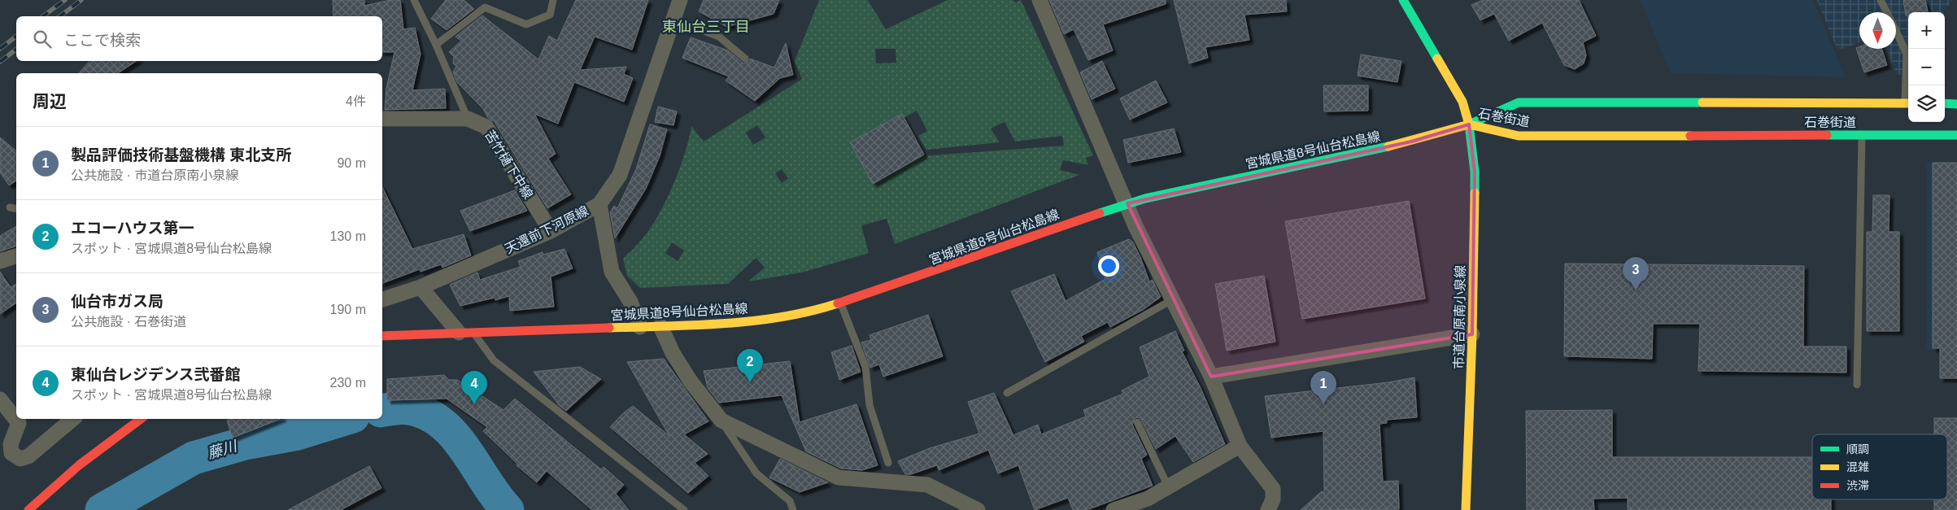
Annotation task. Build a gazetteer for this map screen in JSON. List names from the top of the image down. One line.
{"streets":{"main road":["石巻街道","宮城県道8号仙台松島線","市道台原南小泉線"],"street":["苦竹樋下中線","天還前下河原線"]},"crossings":[["石巻街道","宮城県道8号仙台松島線"],["石巻街道","市道台原南小泉線"],["宮城県道8号仙台松島線","市道台原南小泉線"],["苦竹樋下中線","天還前下河原線"]],"districts":["東仙台三丁目"],"water":["藤川"],"legend":["順調","混雑","渋滞"],"north":"bottom","page":{"map_buttons":["+","−"],"search":"ここで検索","heading":["周辺","4件"],"list":[{"mark":"1","name":"製品評価技術基盤機構 東北支所","note":"公共施設 · 市道台原南小泉線","value":"90 m"},{"mark":"2","name":"エコーハウス第一","note":"スポット · 宮城県道8号仙台松島線","value":"130 m"},{"mark":"3","name":"仙台市ガス局","note":"公共施設 · 石巻街道","value":"190 m"},{"mark":"4","name":"東仙台レジデンス弐番館","note":"スポット · 宮城県道8号仙台松島線","value":"230 m"}],"pins":["3","2","1","4"]}}
